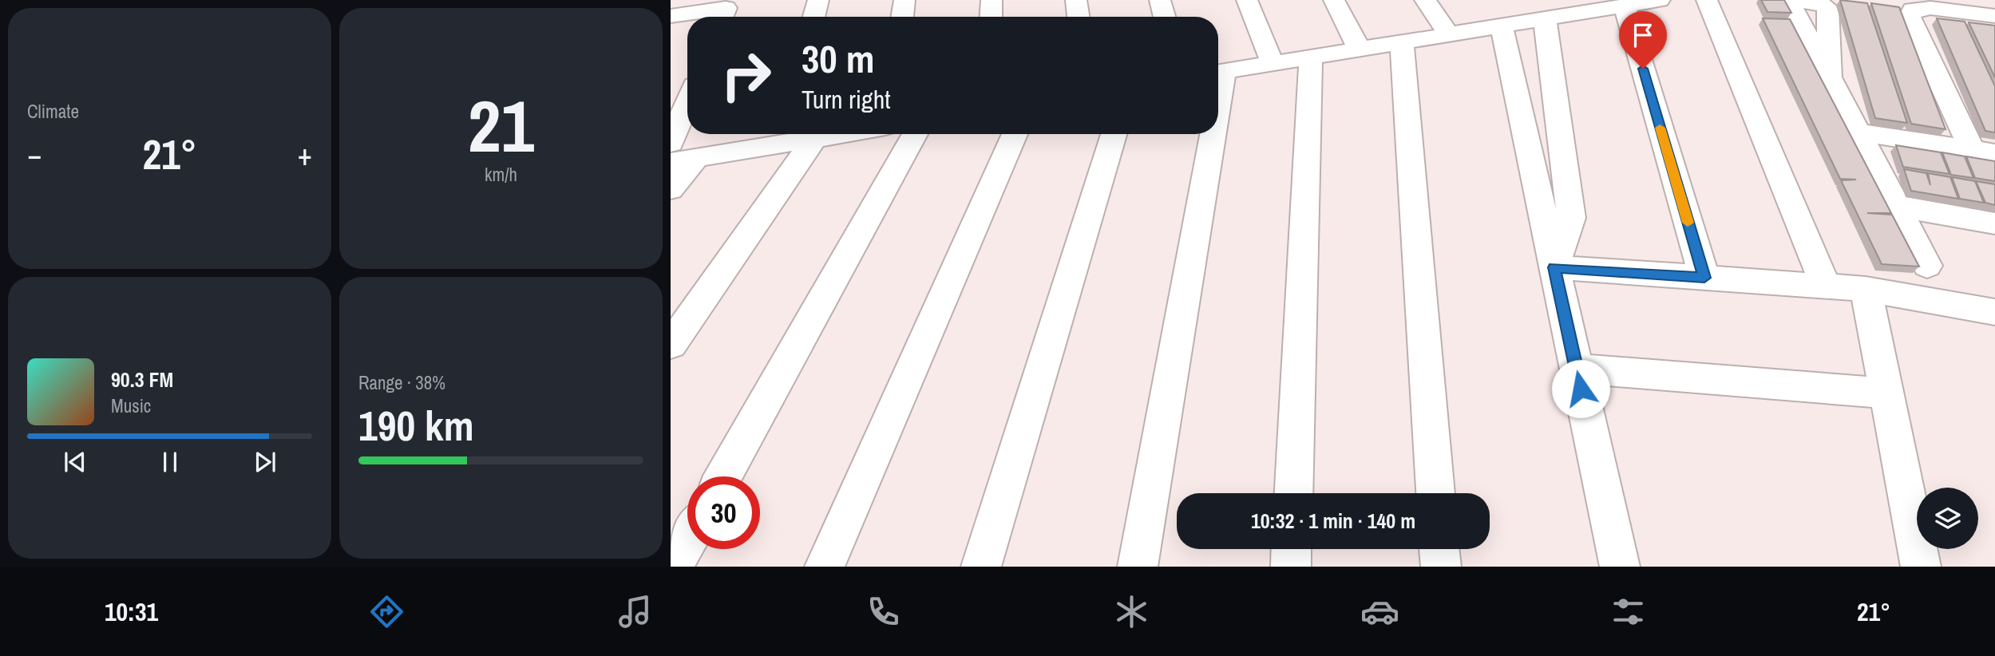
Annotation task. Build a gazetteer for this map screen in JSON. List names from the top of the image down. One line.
{"page":{"tile":["Climate",["21","km/h"],["Range · 38%","190 km"]],"turn":["30 m","Turn right"],"heat":["−","21°","+"],"song":["90.3 FM","Music"],"limit":"30","trip":"10:32 · 1 min · 140 m","tabs":["10:31","21°"]}}
